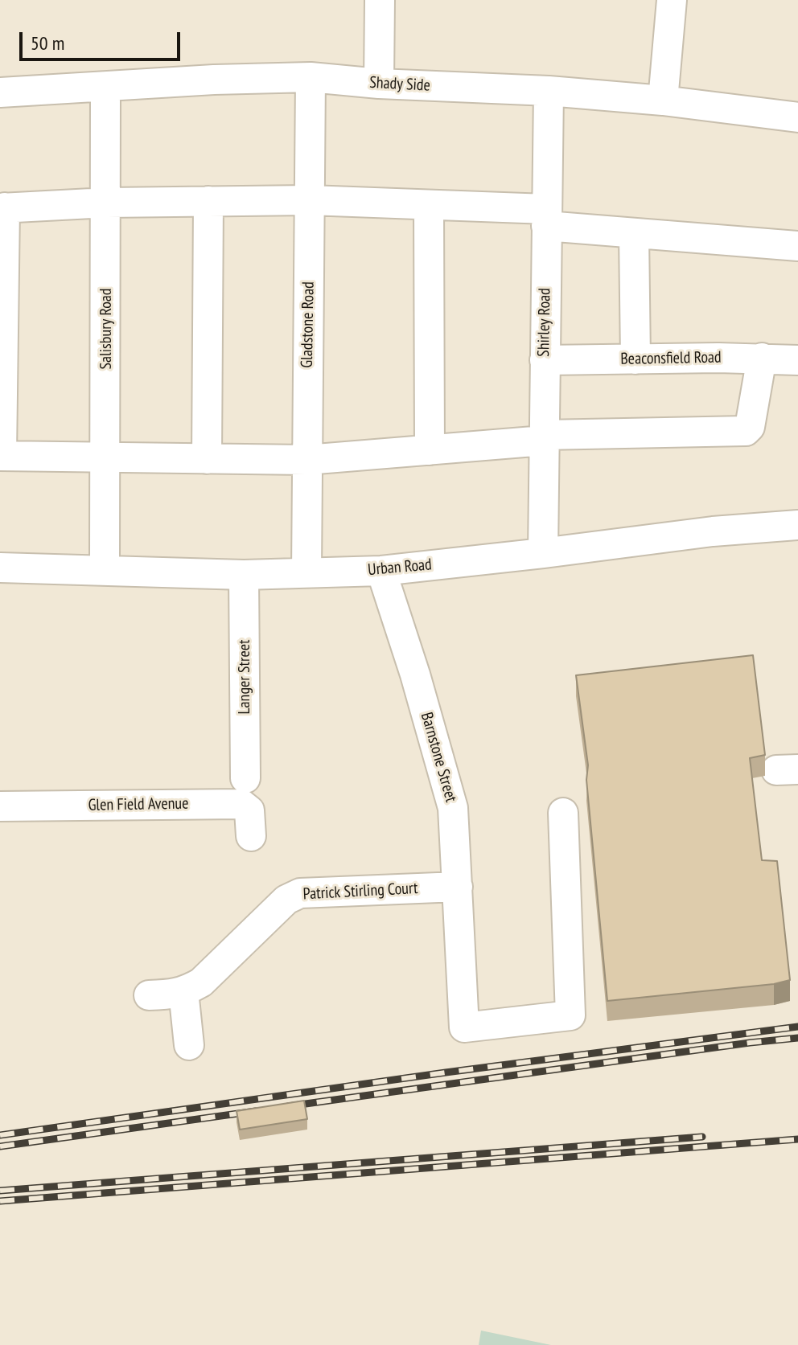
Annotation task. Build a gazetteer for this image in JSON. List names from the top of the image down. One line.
{"streets":{"street":["Shady Side","Shirley Road","Gladstone Road","Salisbury Road","Beaconsfield Road","Urban Road","Langer Street","Barnstone Street","Glen Field Avenue","Patrick Stirling Court"]},"crossings":[["Shady Side","Shirley Road"],["Shady Side","Gladstone Road"],["Shady Side","Salisbury Road"],["Shirley Road","Beaconsfield Road"],["Shirley Road","Urban Road"],["Gladstone Road","Urban Road"],["Salisbury Road","Urban Road"],["Urban Road","Langer Street"],["Urban Road","Barnstone Street"],["Barnstone Street","Patrick Stirling Court"]],"scale_bar":"50 m"}
